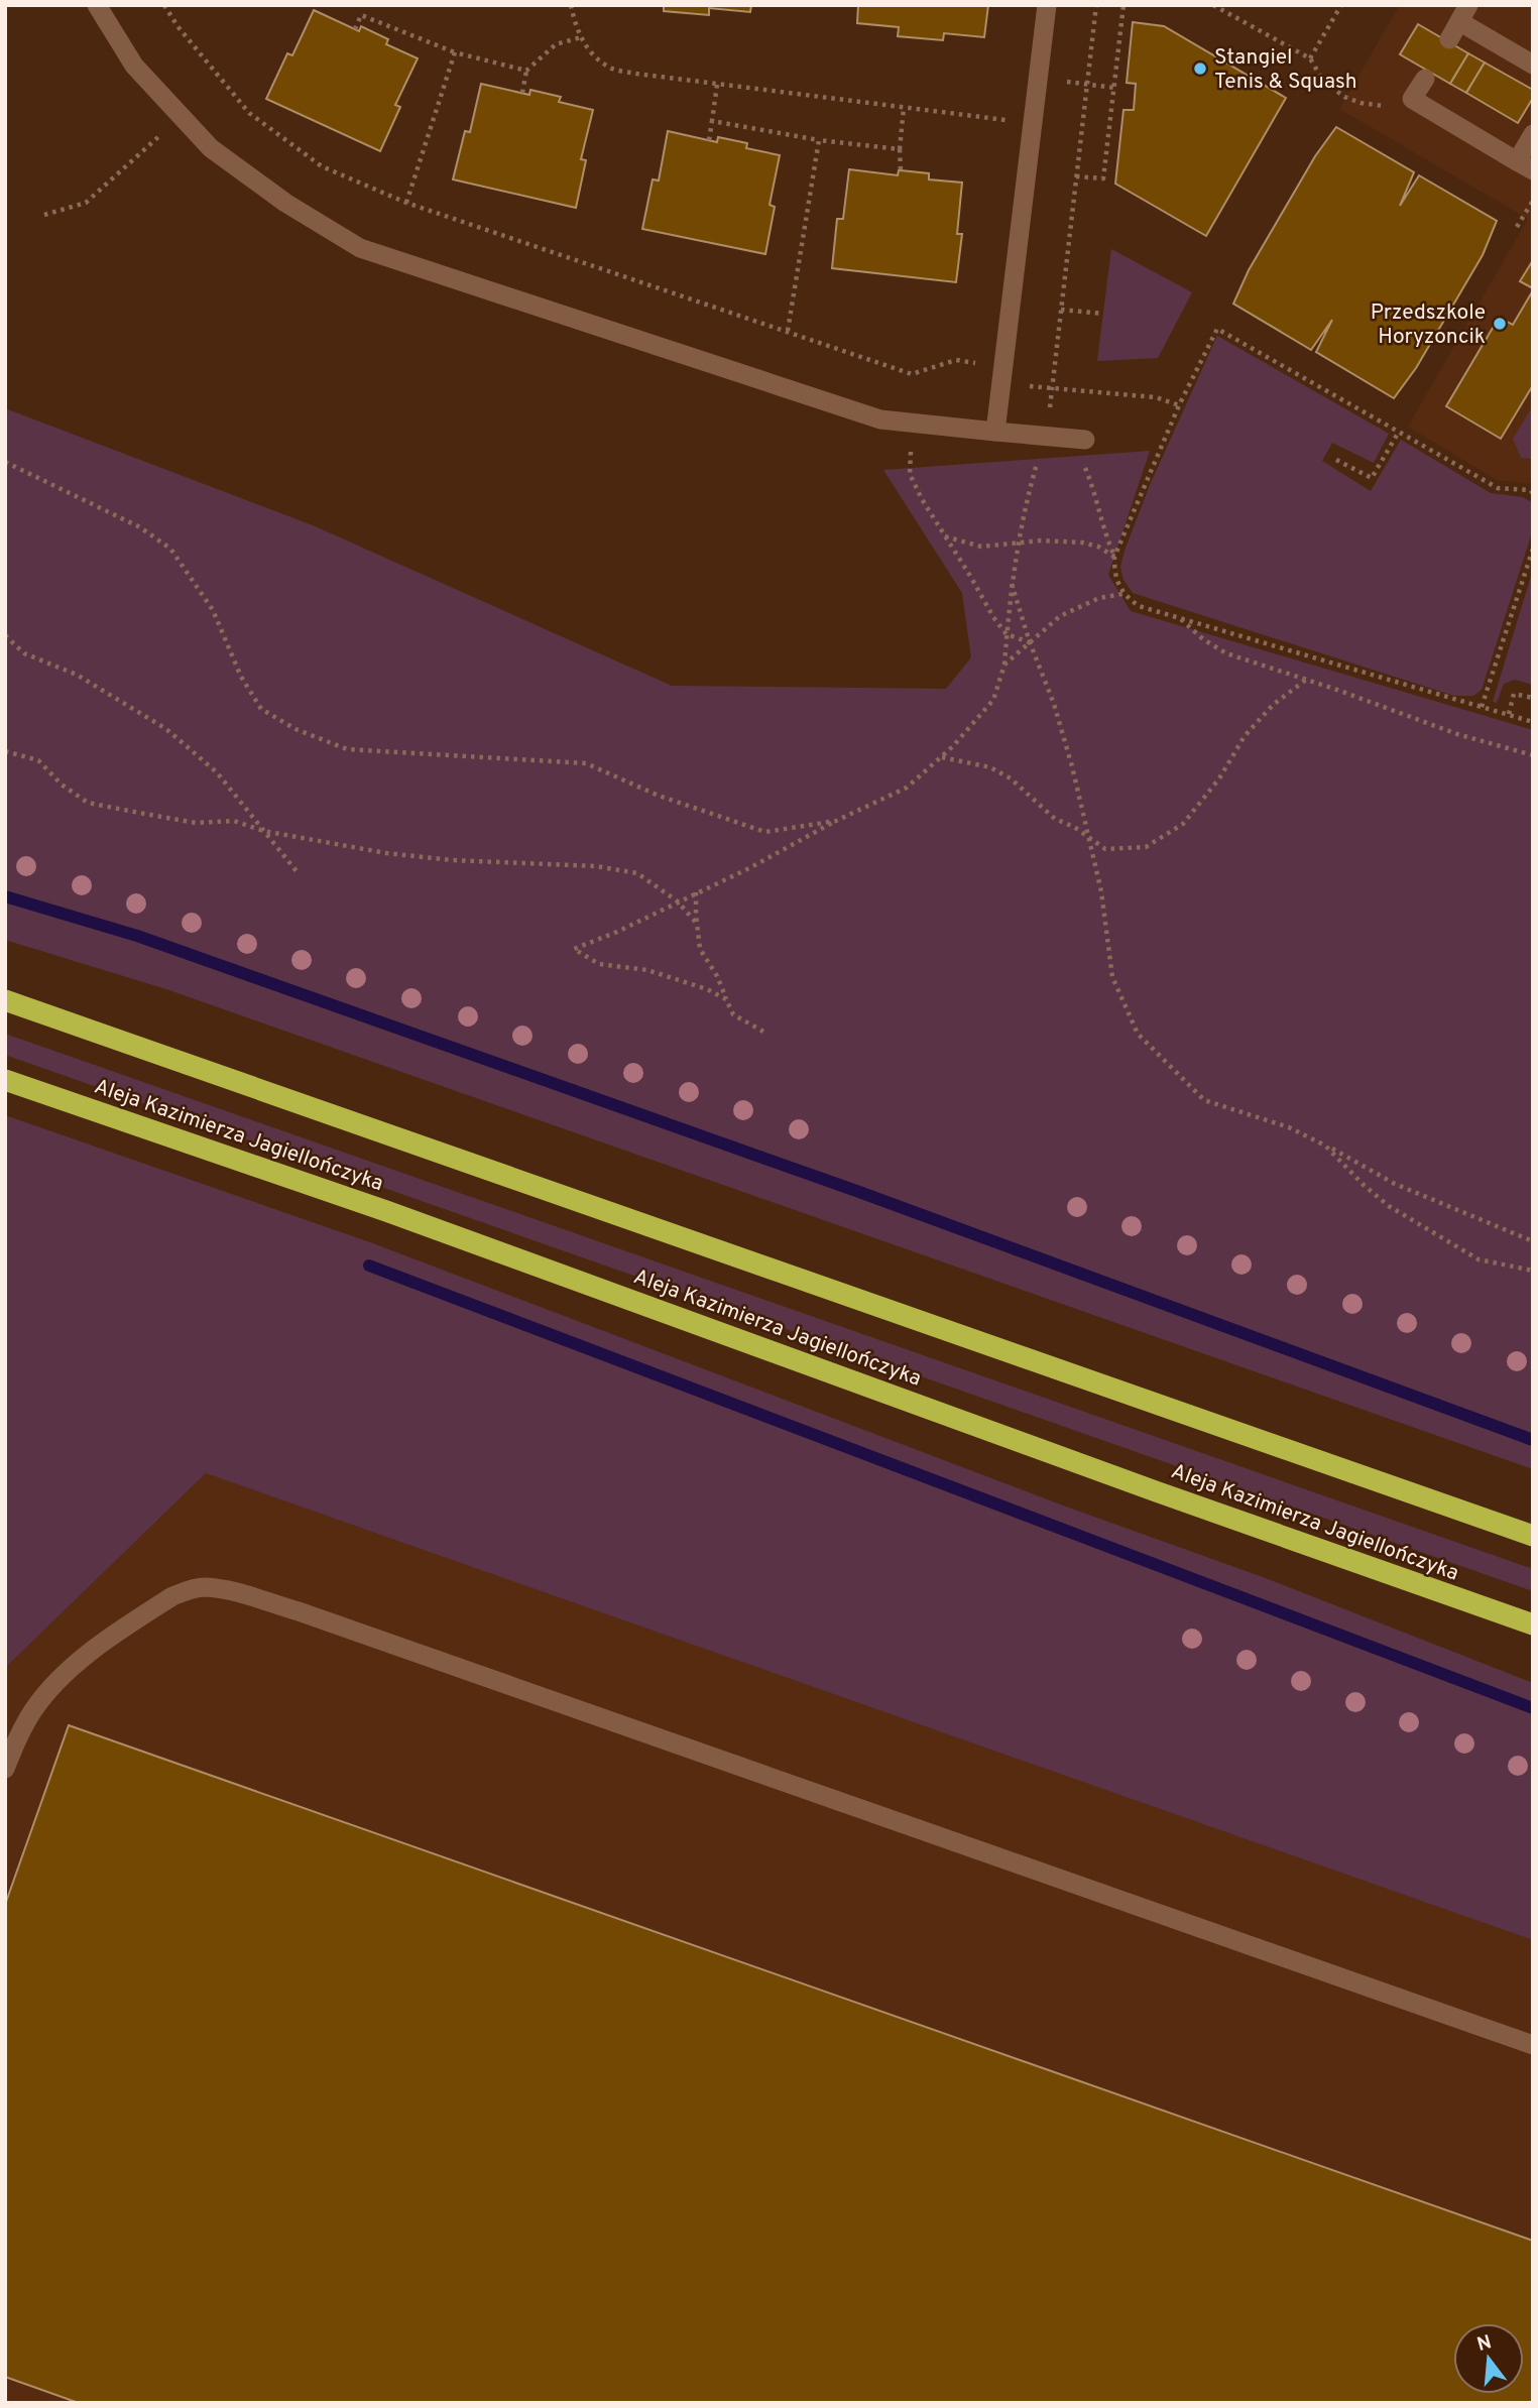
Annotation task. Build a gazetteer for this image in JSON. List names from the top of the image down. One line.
{"streets":{"highway":["Aleja Kazimierza Jagiellończyka"]},"places":["Stangiel Tenis & Squash","Przedszkole Horyzoncik"],"north":"top"}
